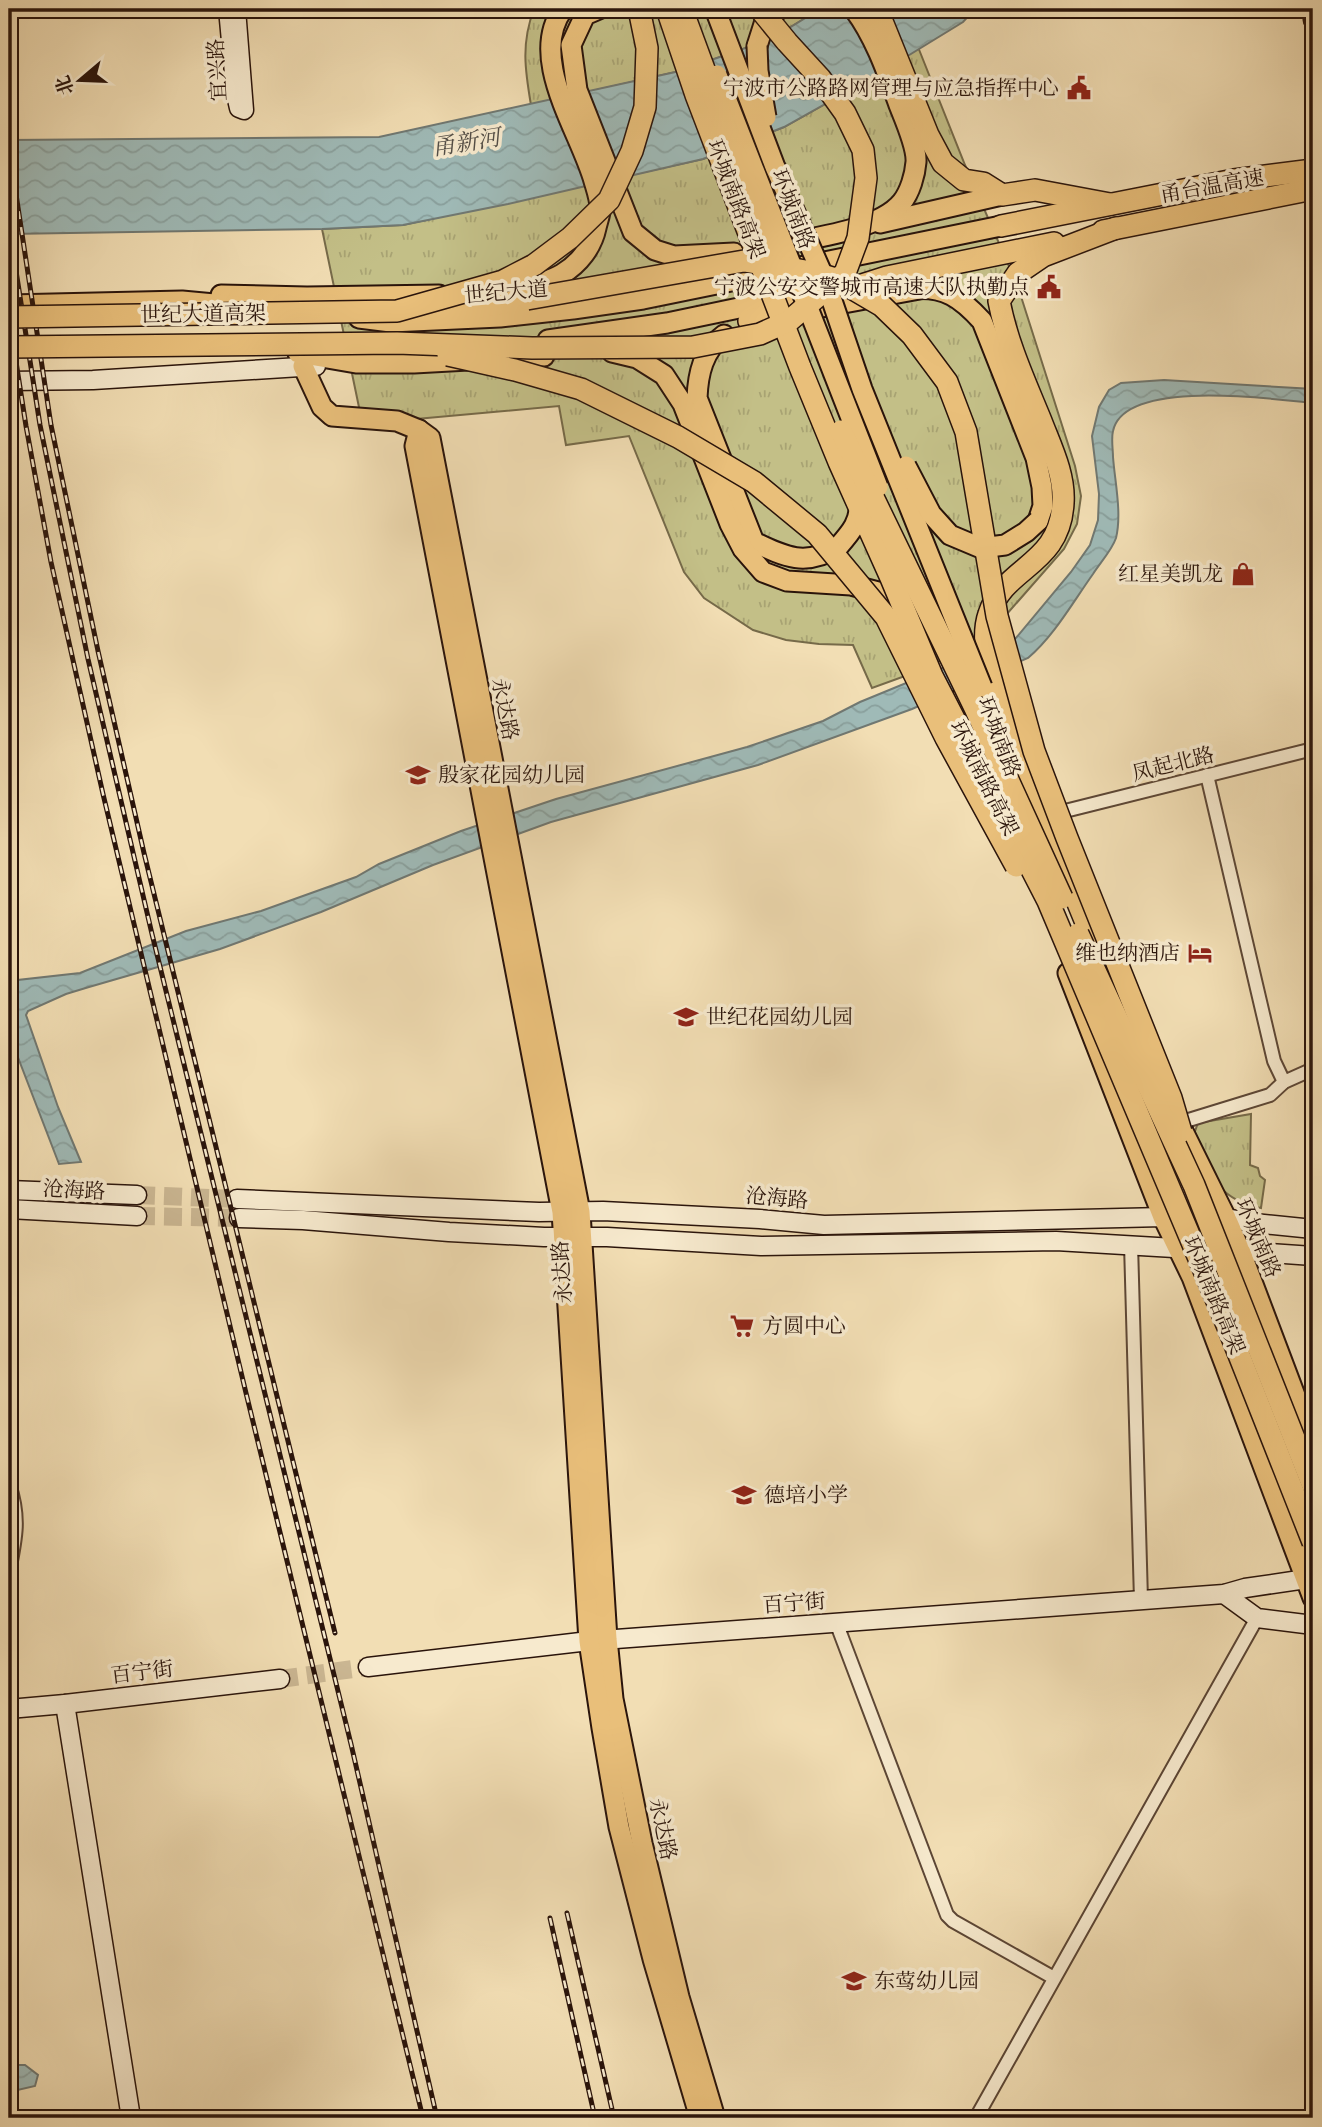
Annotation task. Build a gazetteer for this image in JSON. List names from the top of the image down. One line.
{"streets":{"highway":["甬台温高速","环城南路高架","世纪大道高架"],"main road":["宜兴路","环城南路","世纪大道","永达路","沧海路","百宁街"],"street":["凤起北路"]},"crossings":[["甬台温高速","世纪大道"],["环城南路高架","环城南路"],["环城南路","沧海路"],["环城南路","百宁街"],["永达路","沧海路"],["永达路","百宁街"]],"water":["甬新河"],"places":{"public building":["宁波市公路路网管理与应急指挥中心","宁波公安交警城市高速大队执勤点"],"shop":["红星美凯龙"],"school or university":["殷家花园幼儿园","世纪花园幼儿园","德培小学","东莺幼儿园"],"hotel":["维也纳酒店"],"supermarket":["方圆中心"]},"north":"left"}
